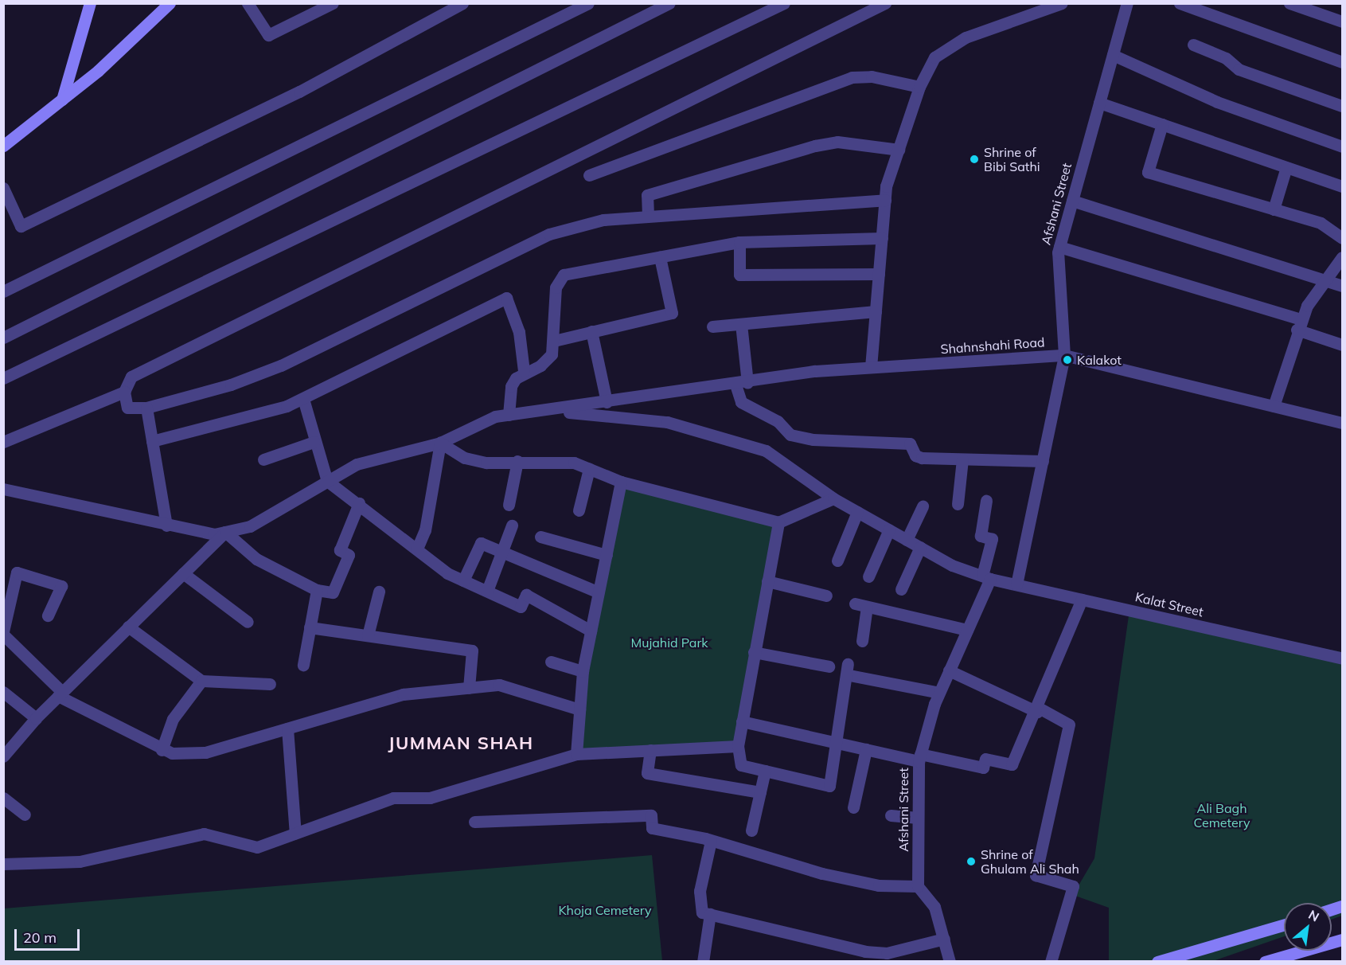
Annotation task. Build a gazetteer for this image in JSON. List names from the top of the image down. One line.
{"streets":{"street":["Afshani Street","Shahnshahi Road","Kalat Street"]},"crossings":[["Afshani Street","Shahnshahi Road"],["Afshani Street","Kalat Street"],["Shahnshahi Road","Kalat Street"]],"districts":["JUMMAN SHAH"],"parks":["Mujahid Park","Ali Bagh Cemetery","Khoja Cemetery"],"places":["Shrine of Bibi Sathi","Kalakot","Shrine of Ghulam Ali Shah"],"scale_bar":"20 m","north":"top right"}
